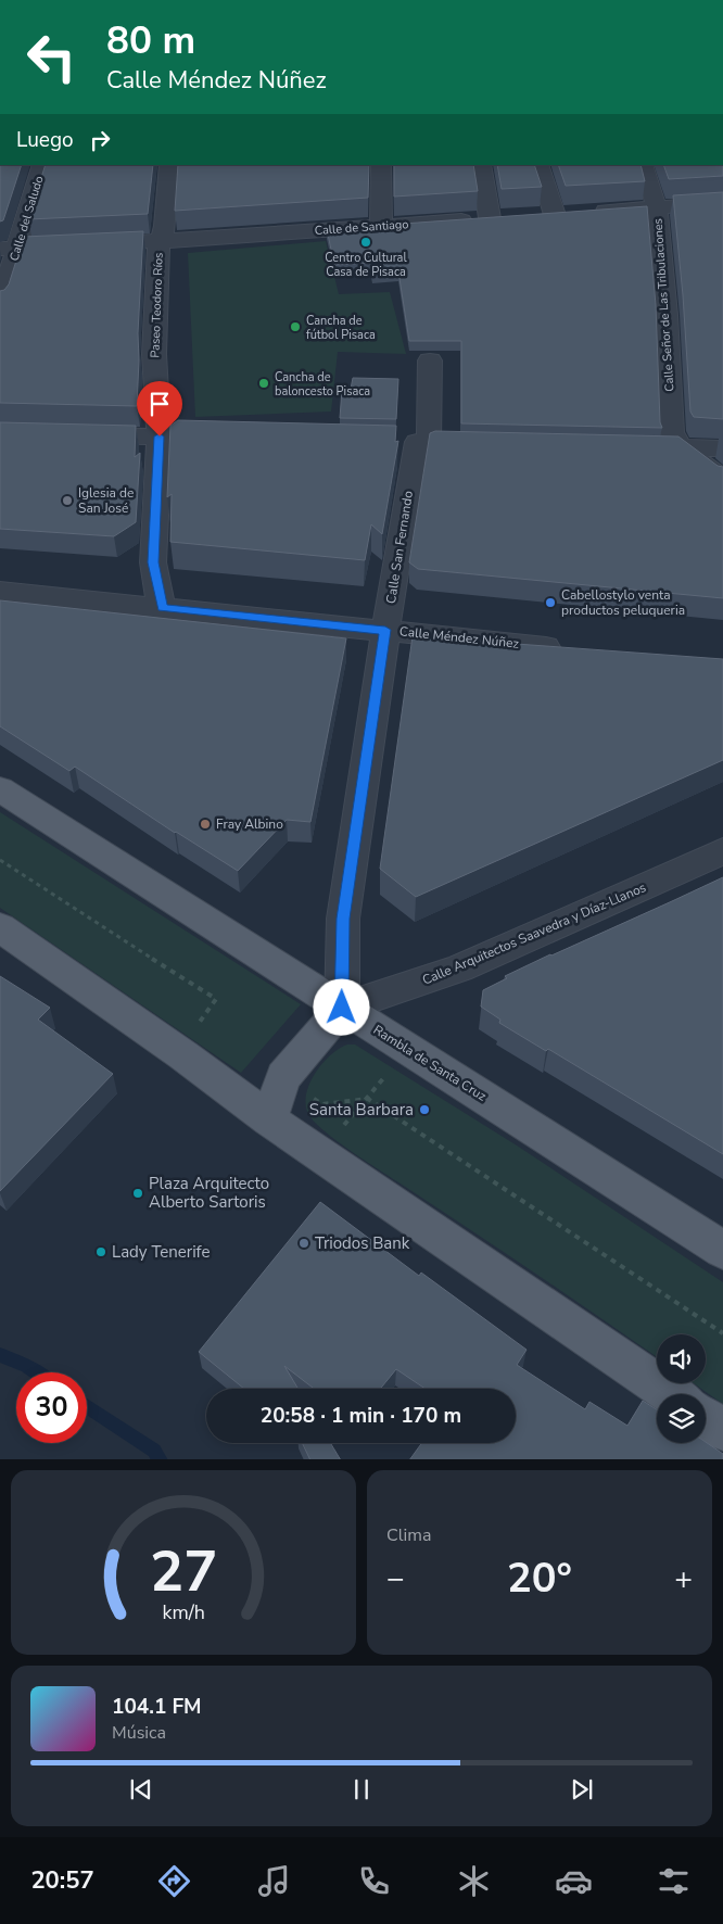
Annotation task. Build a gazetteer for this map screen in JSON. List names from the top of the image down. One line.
{"streets":{"main road":["Rambla de Santa Cruz"],"street":["Calle del Saludo","Calle de Santiago","Paseo Teodoro Ríos","Calle Señor de Las Tribulaciones","Calle San Fernando","Calle Méndez Núñez","Calle Arquitectos Saavedra y Díaz-Llanos"]},"crossings":[["Calle del Saludo","Calle de Santiago"],["Calle de Santiago","Paseo Teodoro Ríos"],["Paseo Teodoro Ríos","Calle Méndez Núñez"],["Calle San Fernando","Calle Méndez Núñez"],["Calle San Fernando","Calle Arquitectos Saavedra y Díaz-Llanos"],["Calle San Fernando","Rambla de Santa Cruz"],["Calle Arquitectos Saavedra y Díaz-Llanos","Rambla de Santa Cruz"]],"places":["Centro Cultural Casa de Pisaca","Cancha de fútbol Pisaca","Cancha de baloncesto Pisaca","Iglesia de San José","Cabellostylo venta productos peluqueria","Fray Albino","Santa Barbara","Plaza Arquitecto Alberto Sartoris","Triodos Bank","Lady Tenerife"],"page":{"turn":["80 m","Calle Méndez Núñez"],"then":"Luego","limit":"30","trip":"20:58 · 1 min · 170 m","tile":"Clima","heat":["−","20°","+"],"song":["104.1 FM","Música"],"tabs":"20:57","gauge":["27","km/h"]}}
